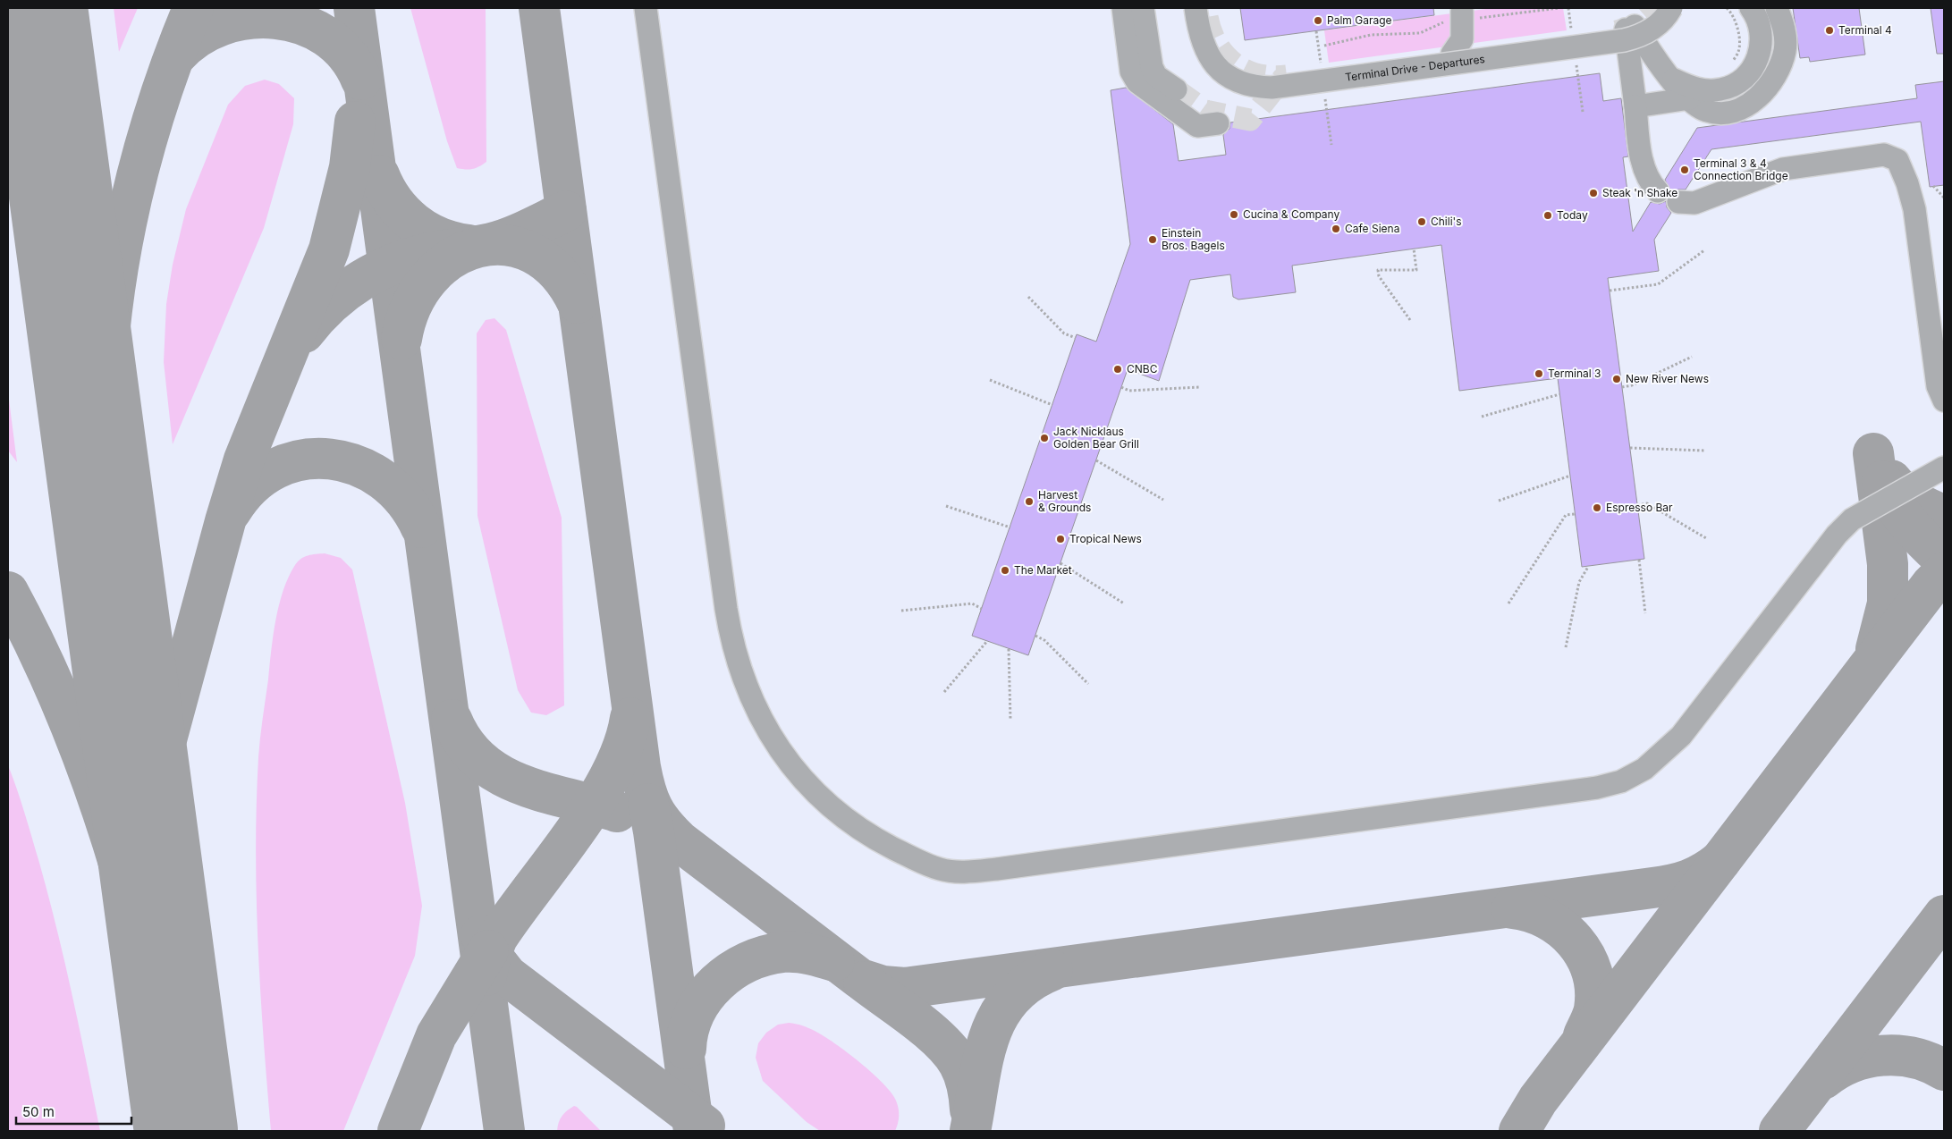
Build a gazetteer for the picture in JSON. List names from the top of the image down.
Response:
{
  "streets": {
    "street": ["Terminal Drive - Departures"]
  },
  "places": [
    "Palm Garage",
    "Terminal 4",
    "Terminal 3 & 4 Connection Bridge",
    "Steak 'n Shake",
    "Cucina & Company",
    "Today",
    "Chili's",
    "Cafe Siena",
    "Einstein Bros. Bagels",
    "CNBC",
    "Terminal 3",
    "New River News",
    "Jack Nicklaus Golden Bear Grill",
    "Harvest & Grounds",
    "Espresso Bar",
    "Tropical News",
    "The Market"
  ],
  "scale_bar": "50 m"
}
